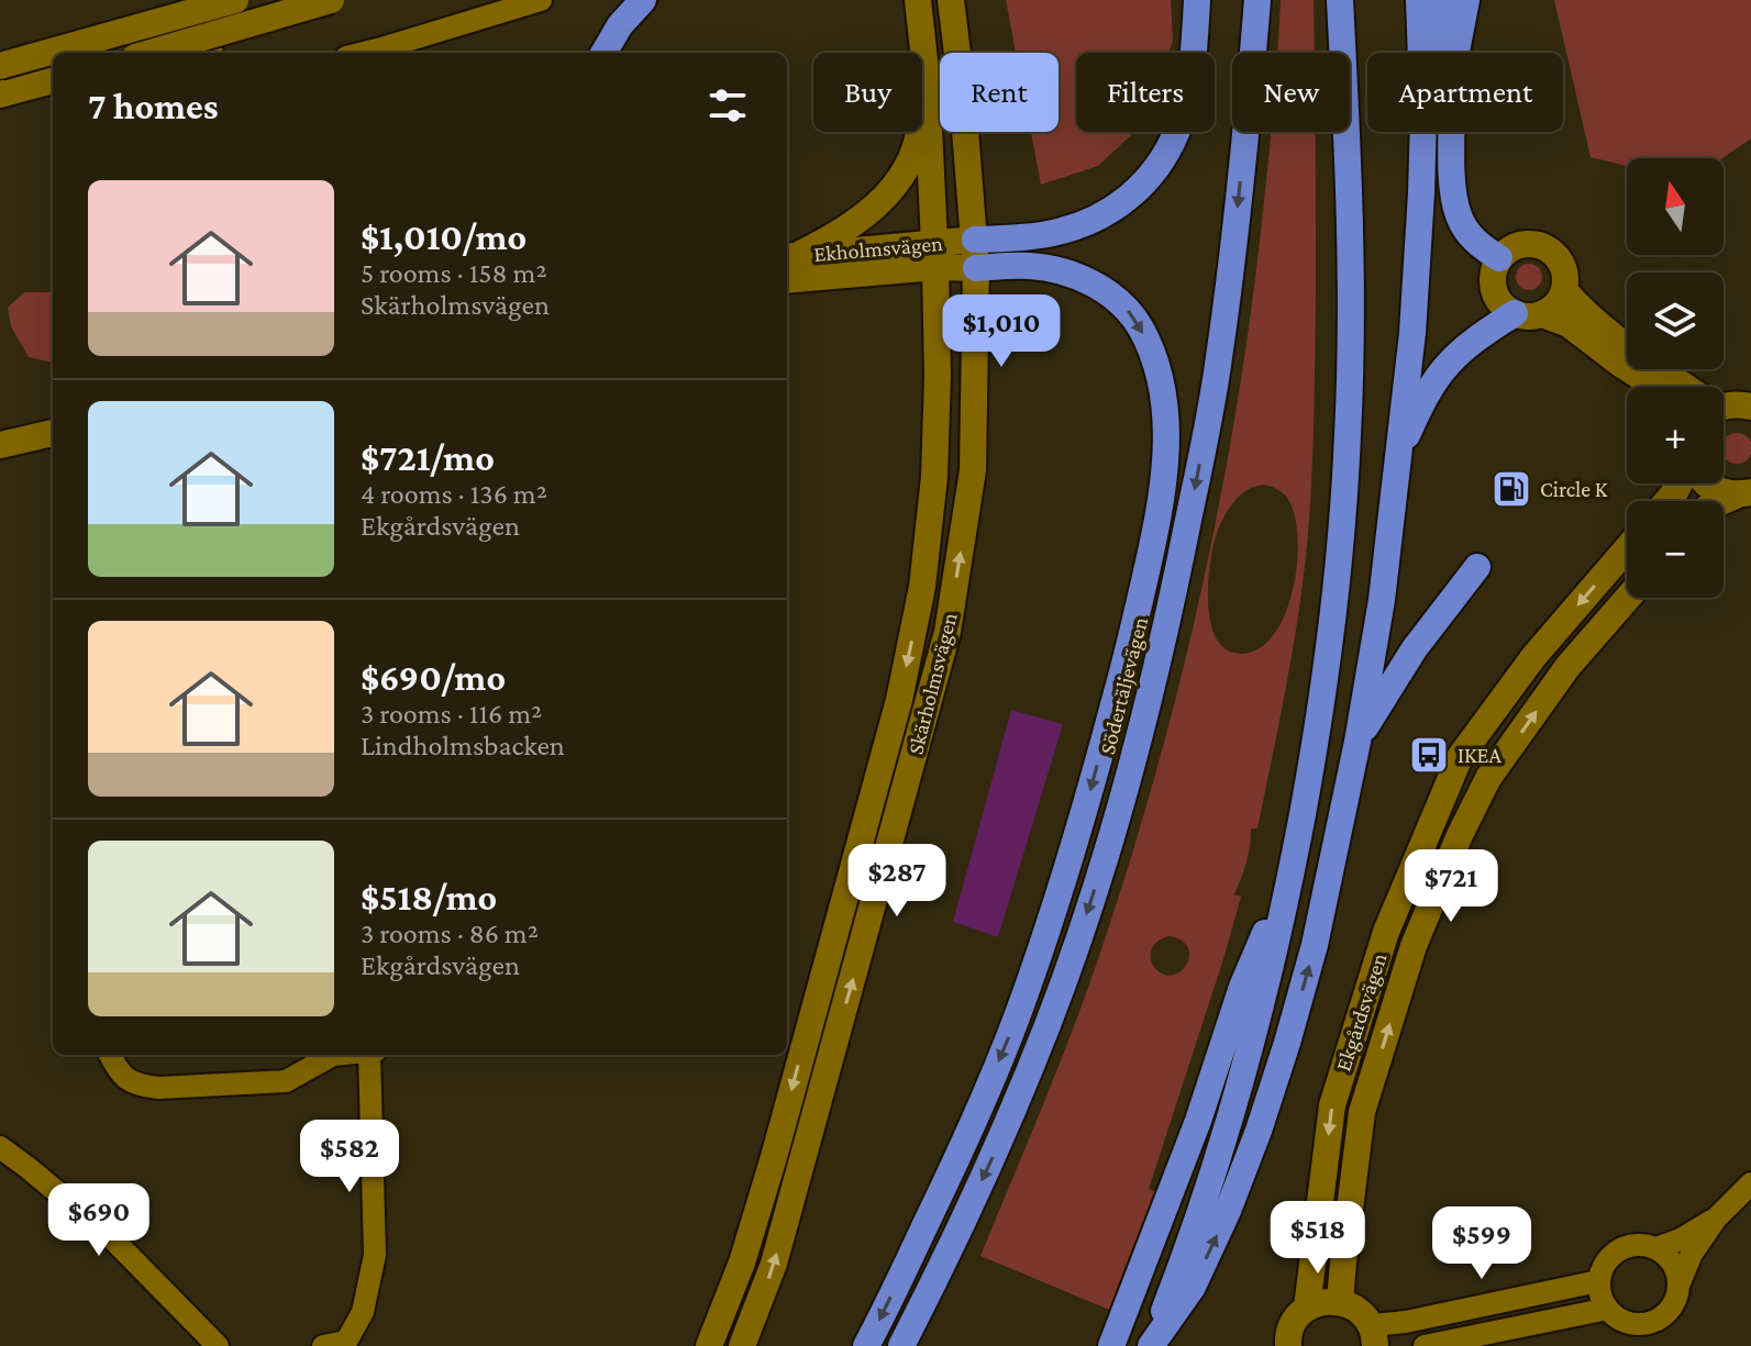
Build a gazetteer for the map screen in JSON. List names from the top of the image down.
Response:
{
  "streets": {
    "highway": ["Södertäljevägen"],
    "main road": ["Ekholmsvägen", "Skärholmsvägen", "Ekgårdsvägen"]
  },
  "crossings": [
    ["Ekholmsvägen", "Skärholmsvägen"]
  ],
  "places": {
    "fuel station": ["Circle K"],
    "bus stop": ["IKEA"]
  },
  "north": "top",
  "page": {
    "chip": [
      "Buy",
      "Rent",
      "Filters",
      "New",
      "Apartment"
    ],
    "heading": "7 homes",
    "map_buttons": ["+", "−"],
    "list": [
      {
        "name": "$1,010/mo",
        "note": "5 rooms · 158 m² · Skärholmsvägen"
      },
      {
        "name": "$721/mo",
        "note": "4 rooms · 136 m² · Ekgårdsvägen"
      },
      {
        "name": "$690/mo",
        "note": "3 rooms · 116 m² · Lindholmsbacken"
      },
      {
        "name": "$518/mo",
        "note": "3 rooms · 86 m² · Ekgårdsvägen"
      }
    ],
    "price": [
      "$1,010",
      "$287",
      "$721",
      "$582",
      "$690",
      "$518",
      "$599"
    ]
  }
}
